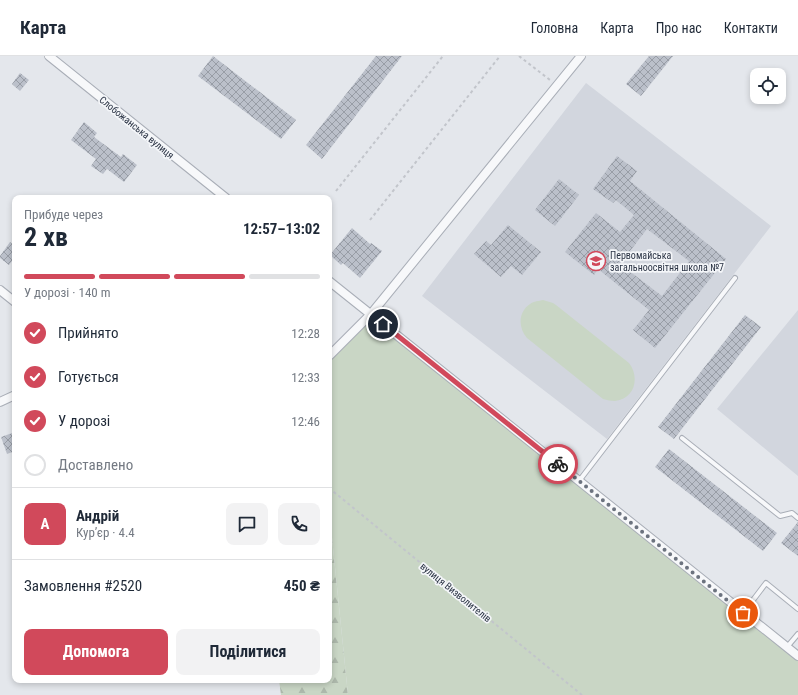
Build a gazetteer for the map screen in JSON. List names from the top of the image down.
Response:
{
  "streets": {
    "street": ["Слобожанська вулиця"],
    "path": ["вулиця Визволителів"]
  },
  "places": {
    "school or university": ["Первомайська загальноосвітня школа №7"]
  },
  "page": {
    "header": "Карта",
    "nav": [
      "Головна",
      "Карта",
      "Про нас",
      "Контакти"
    ],
    "heading": ["2 хв", "Прибуде через", "12:57–13:02"],
    "panel": [
      "Андрій",
      "Кур’єр · 4.4",
      "Замовлення #2520",
      "450 ₴"
    ],
    "bar": "У дорозі · 140 m",
    "list": [
      ["Прийнято", "12:28"],
      ["Готується", "12:33"],
      ["У дорозі", "12:46"],
      "Доставлено"
    ],
    "round": "А",
    "buttons": ["Допомога", "Поділитися"]
  }
}
